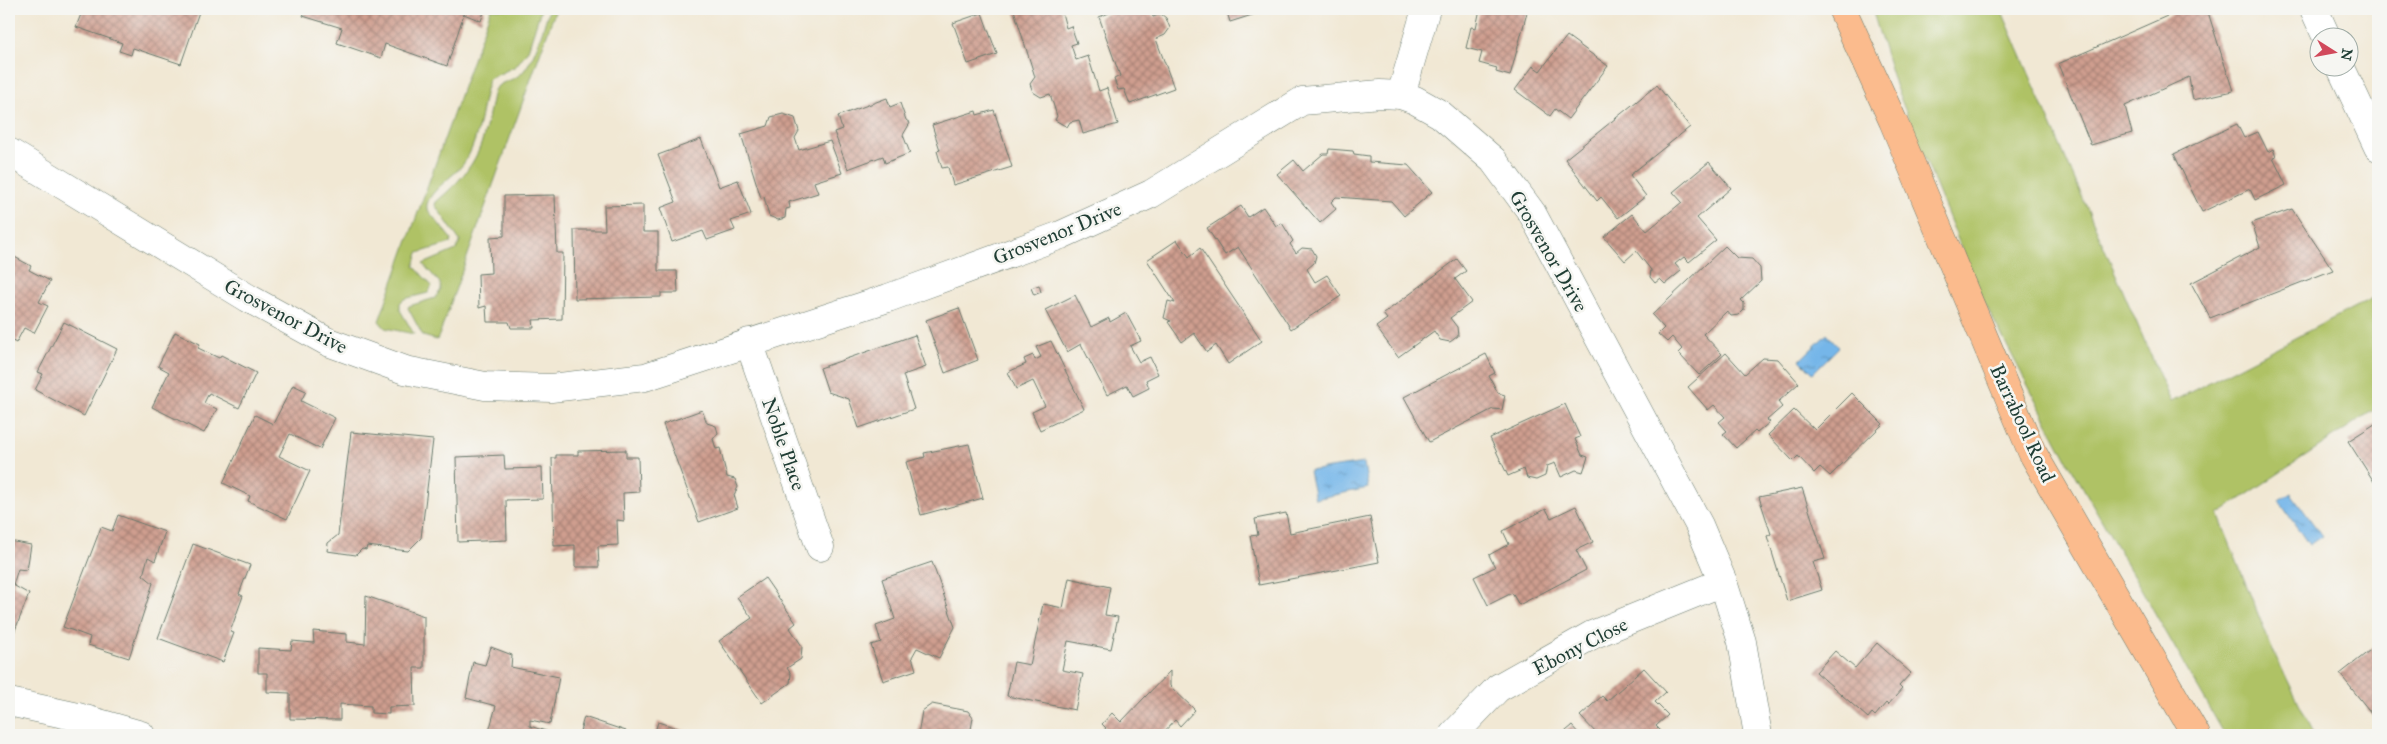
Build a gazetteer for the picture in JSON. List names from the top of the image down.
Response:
{
  "streets": {
    "main road": ["Barrabool Road"],
    "street": ["Grosvenor Drive", "Noble Place", "Ebony Close"]
  },
  "crossings": [
    ["Grosvenor Drive", "Noble Place"],
    ["Grosvenor Drive", "Ebony Close"]
  ],
  "north": "right"
}
